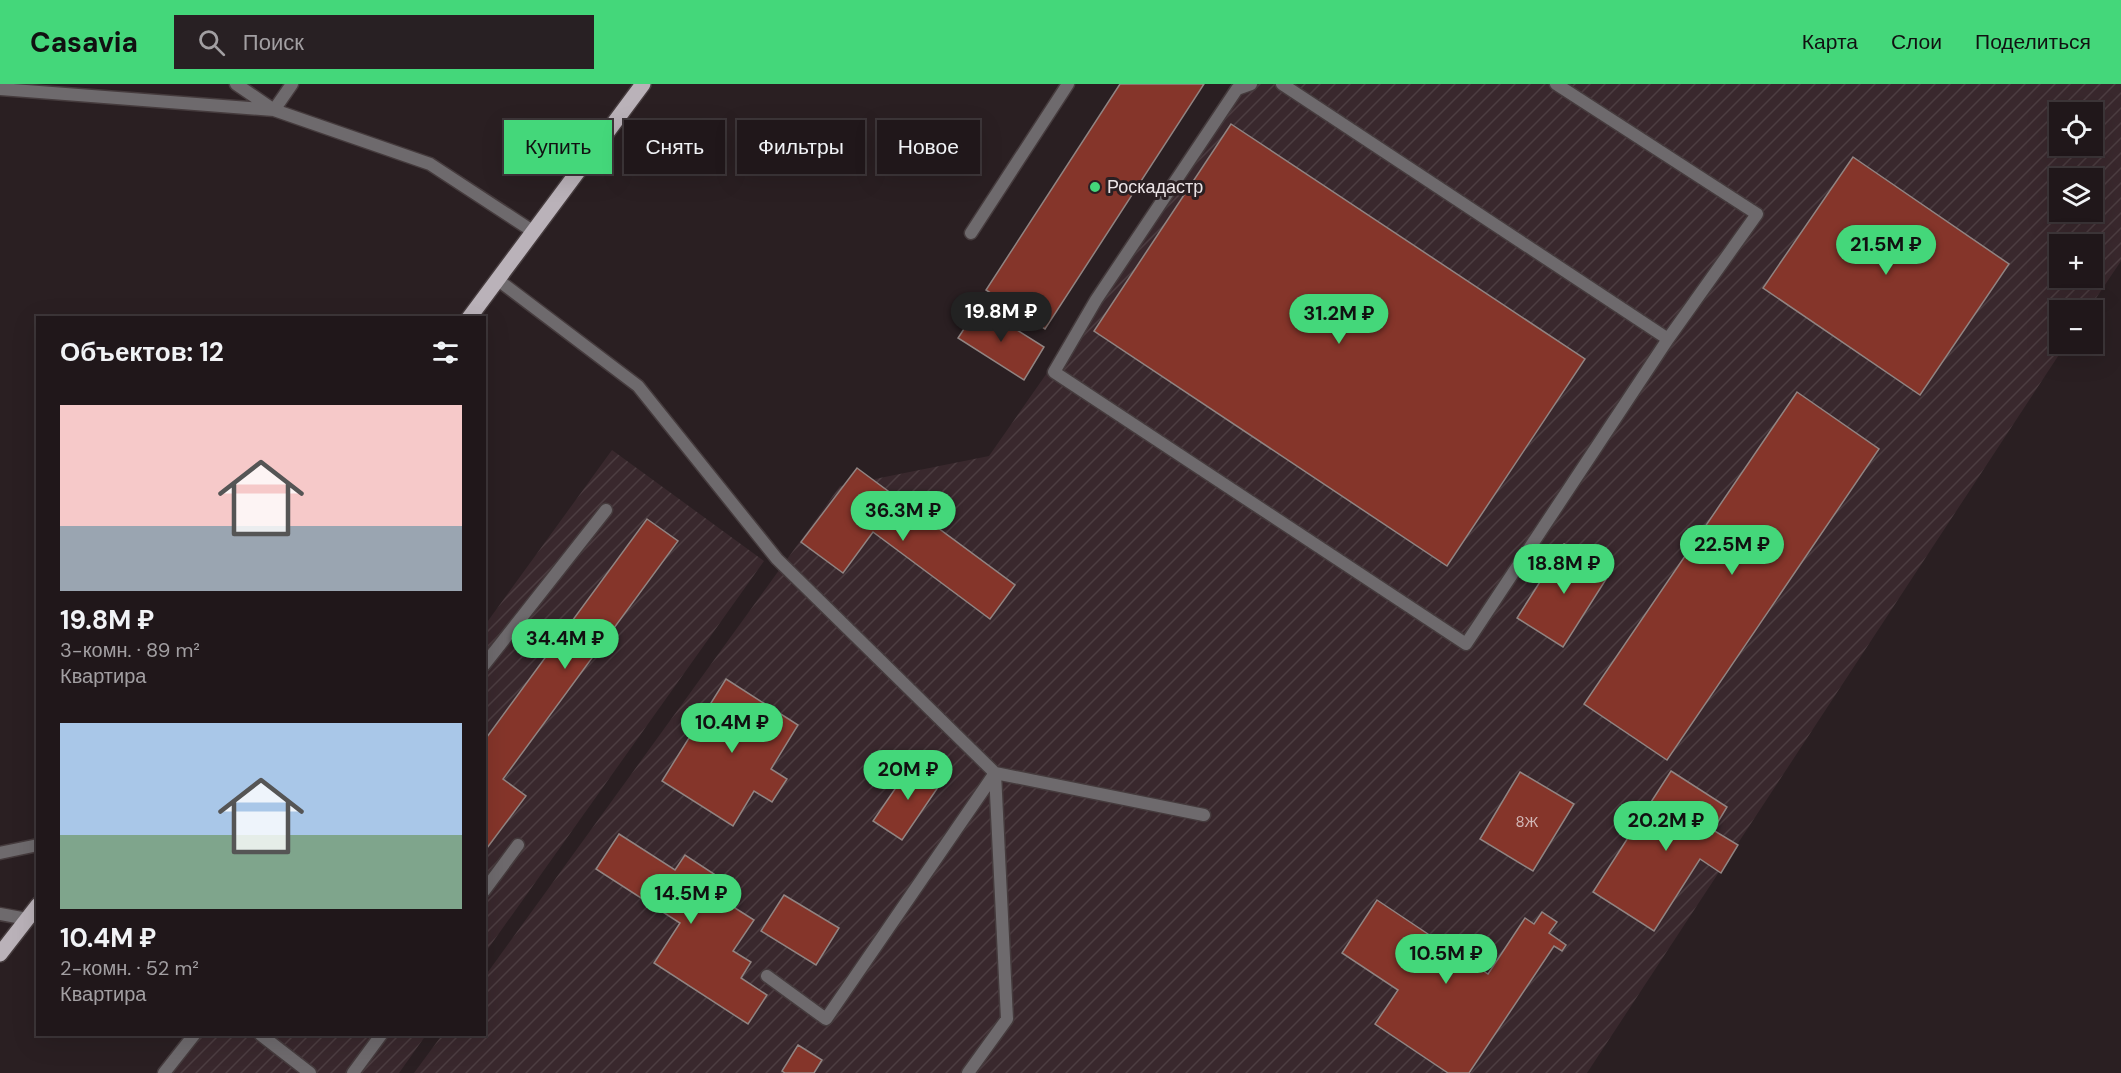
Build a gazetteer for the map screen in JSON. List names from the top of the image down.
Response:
{
  "places": ["Роскадастр"],
  "house_numbers": ["8Ж"],
  "page": {
    "header": "Casavia",
    "search": "Поиск",
    "nav": ["Карта", "Слои", "Поделиться"],
    "map_buttons": ["+", "−"],
    "chip": [
      "Купить",
      "Снять",
      "Фильтры",
      "Новое"
    ],
    "price": [
      "21.5M ₽",
      "19.8M ₽",
      "31.2M ₽",
      "36.3M ₽",
      "22.5M ₽",
      "18.8M ₽",
      "34.4M ₽",
      "10.4M ₽",
      "20M ₽",
      "20.2M ₽",
      "14.5M ₽",
      "10.5M ₽"
    ],
    "heading": "Объектов: 12",
    "list": [
      {
        "name": "19.8M ₽",
        "note": "3-комн. · 89 m² · Квартира"
      },
      {
        "name": "10.4M ₽",
        "note": "2-комн. · 52 m² · Квартира"
      }
    ]
  }
}
